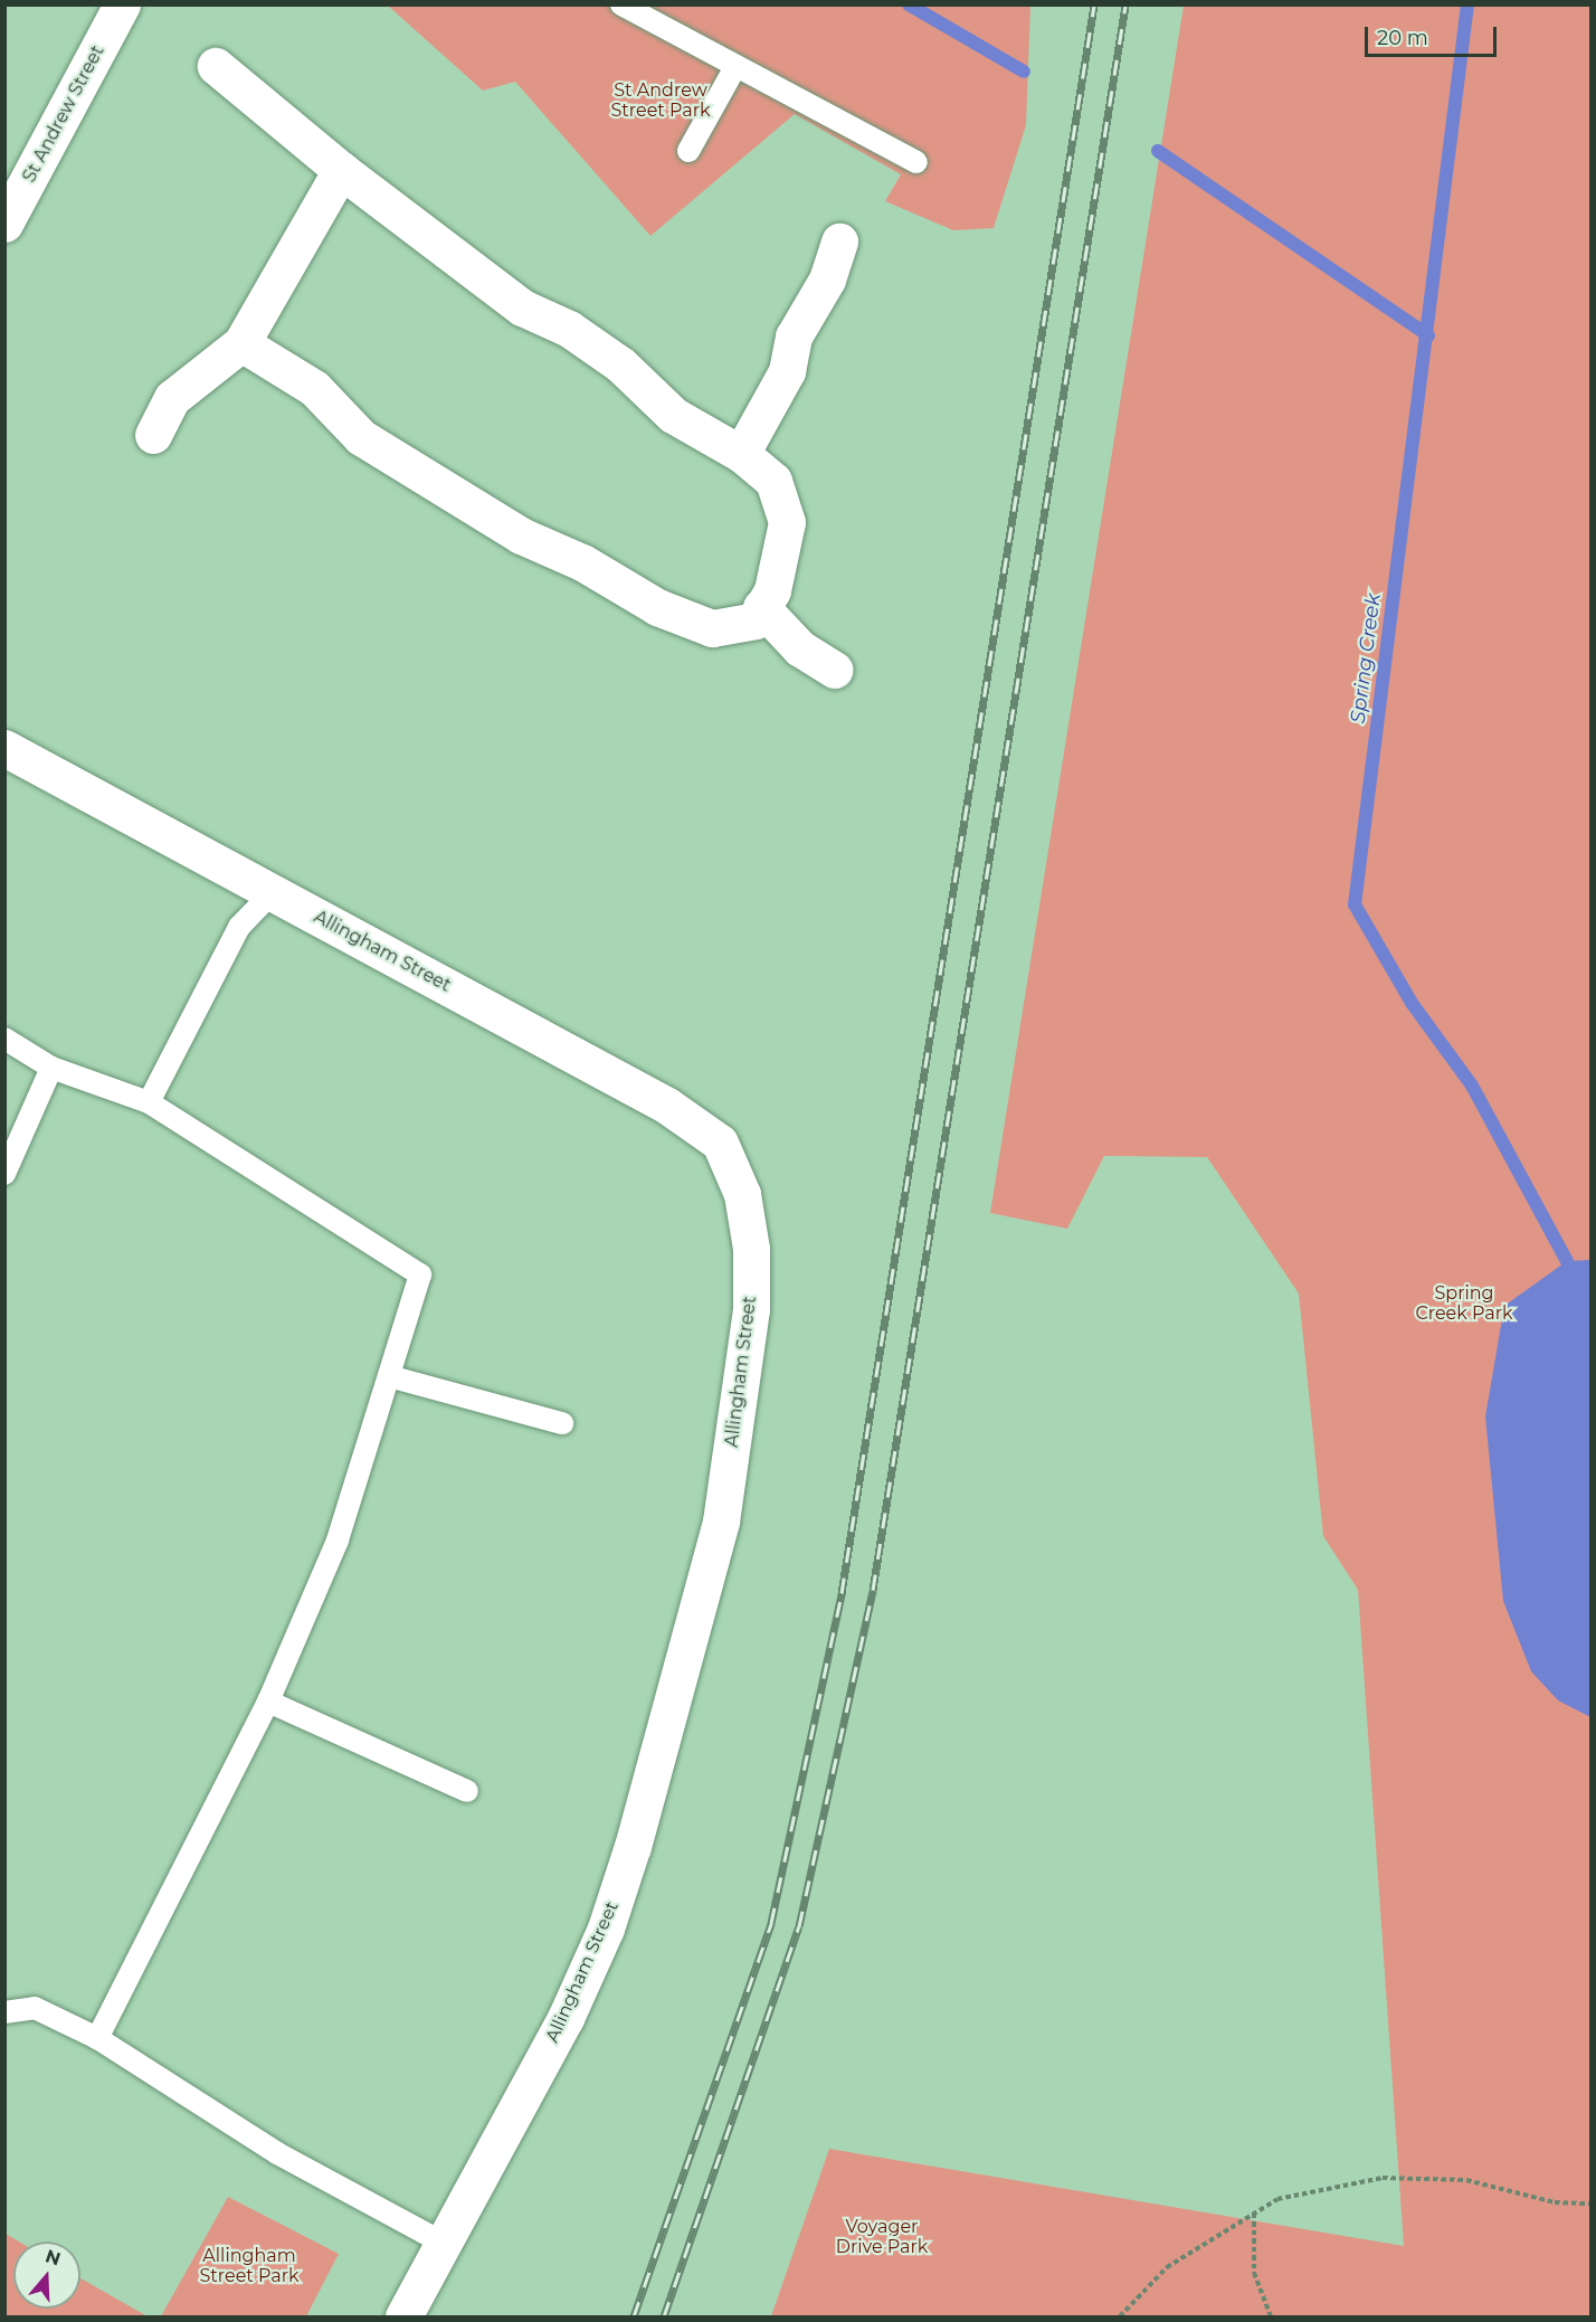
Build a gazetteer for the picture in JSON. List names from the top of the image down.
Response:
{
  "streets": {
    "street": ["St Andrew Street", "Allingham Street"]
  },
  "water": ["Spring Creek"],
  "parks": [
    "St Andrew Street Park",
    "Spring Creek Park",
    "Voyager Drive Park",
    "Allingham Street Park"
  ],
  "scale_bar": "20 m",
  "north": "top"
}
